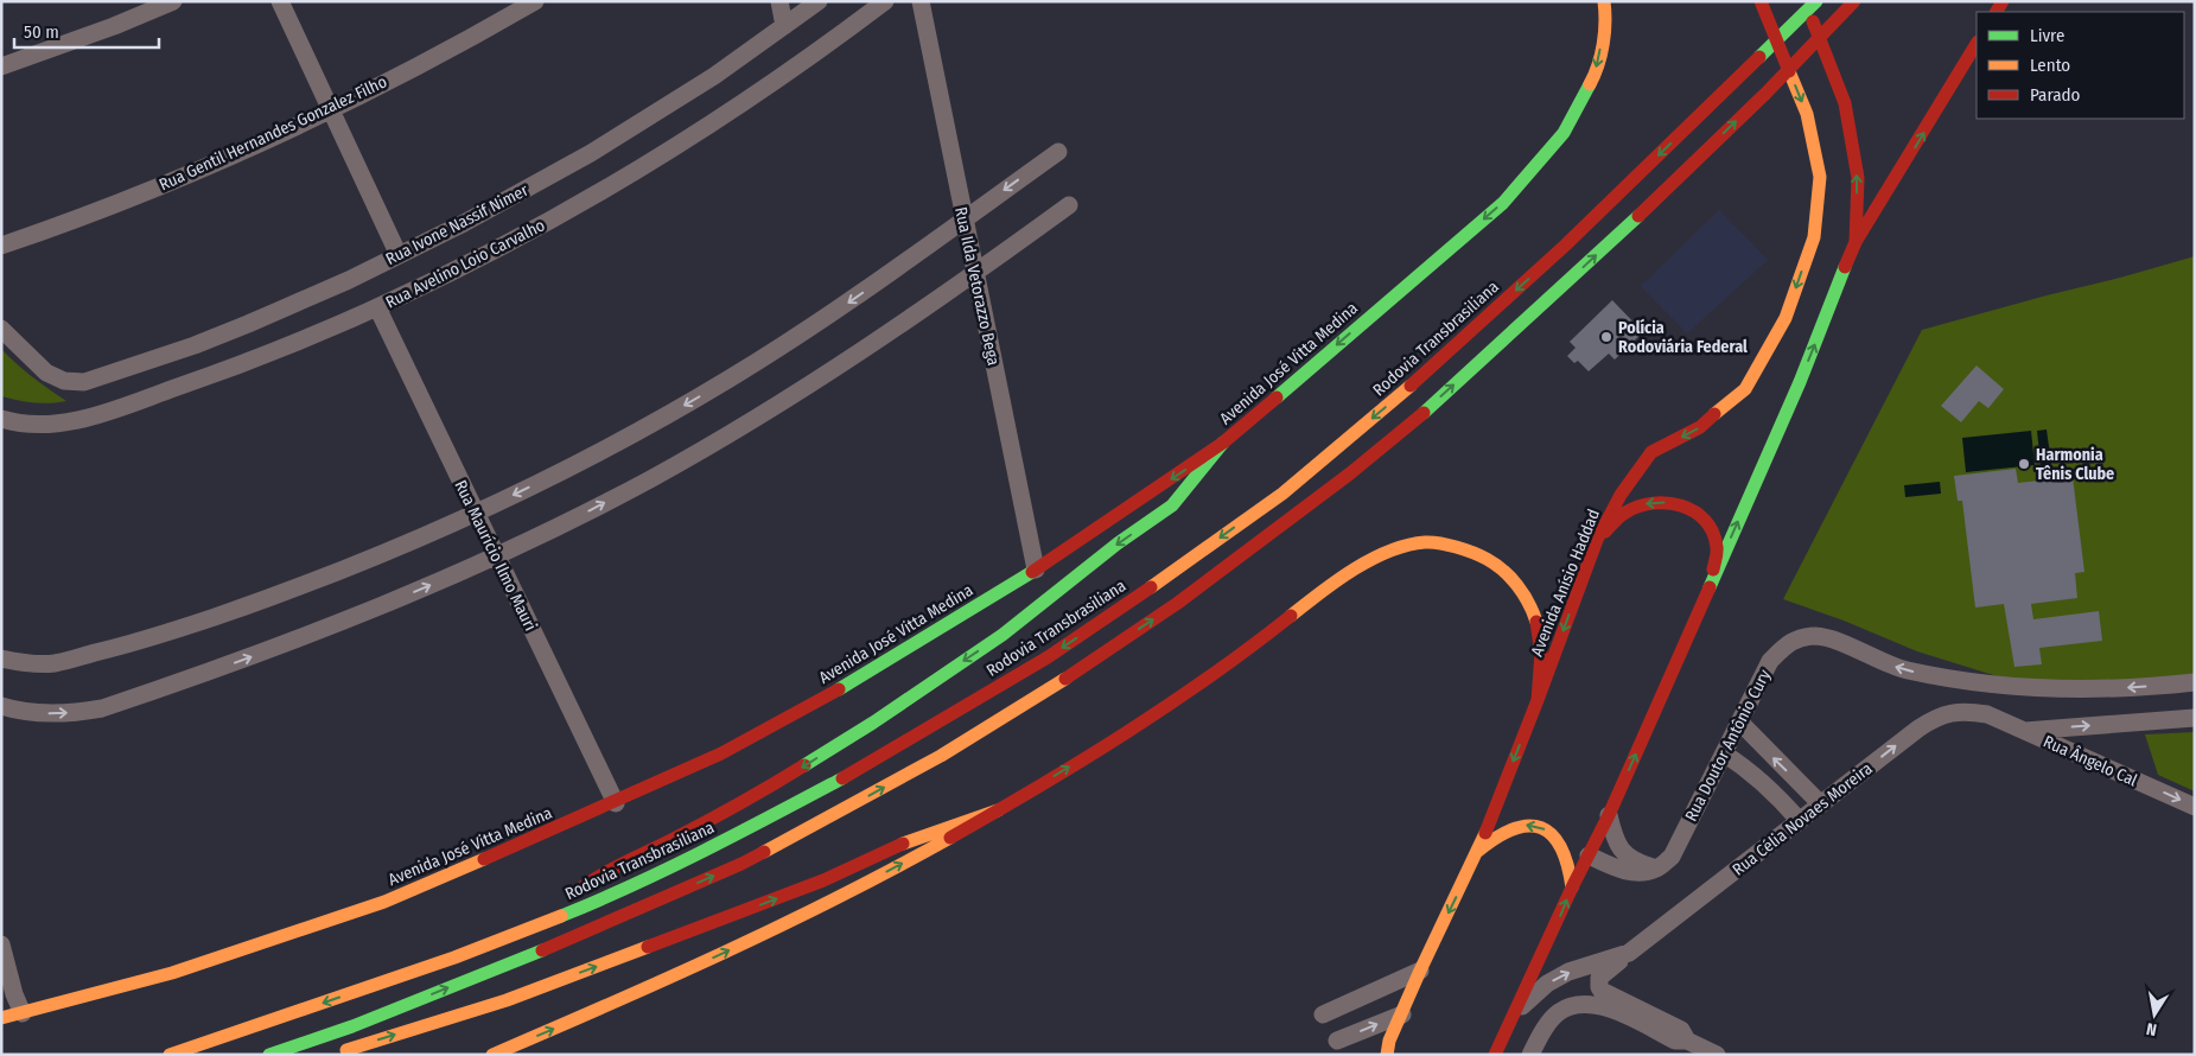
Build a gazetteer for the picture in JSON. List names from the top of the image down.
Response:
{
  "streets": {
    "main road": ["Rodovia Transbrasiliana", "Avenida José Vitta Medina", "Avenida Anísio Haddad"],
    "street": [
      "Rua Gentil Hernandes Gonzalez Filho",
      "Rua Ivone Nassif Nimer",
      "Rua Avelino Loio Carvalho",
      "Rua Ilda Vetorazzo Bega",
      "Rua Maurício Ilmo Mauri",
      "Rua Doutor Antônio Cury",
      "Rua Ângelo Cal",
      "Rua Célia Novaes Moreira"
    ]
  },
  "crossings": [
    ["Rua Avelino Loio Carvalho", "Rua Maurício Ilmo Mauri"],
    ["Rua Ilda Vetorazzo Bega", "Avenida José Vitta Medina"],
    ["Avenida José Vitta Medina", "Rua Maurício Ilmo Mauri"],
    ["Rua Ângelo Cal", "Rua Célia Novaes Moreira"]
  ],
  "one_way": ["Rua Ângelo Cal", "Rua Célia Novaes Moreira"],
  "places": ["Polícia Rodoviária Federal", "Harmonia Tênis Clube"],
  "legend": ["Livre", "Lento", "Parado"],
  "scale_bar": "50 m",
  "north": "bottom"
}
